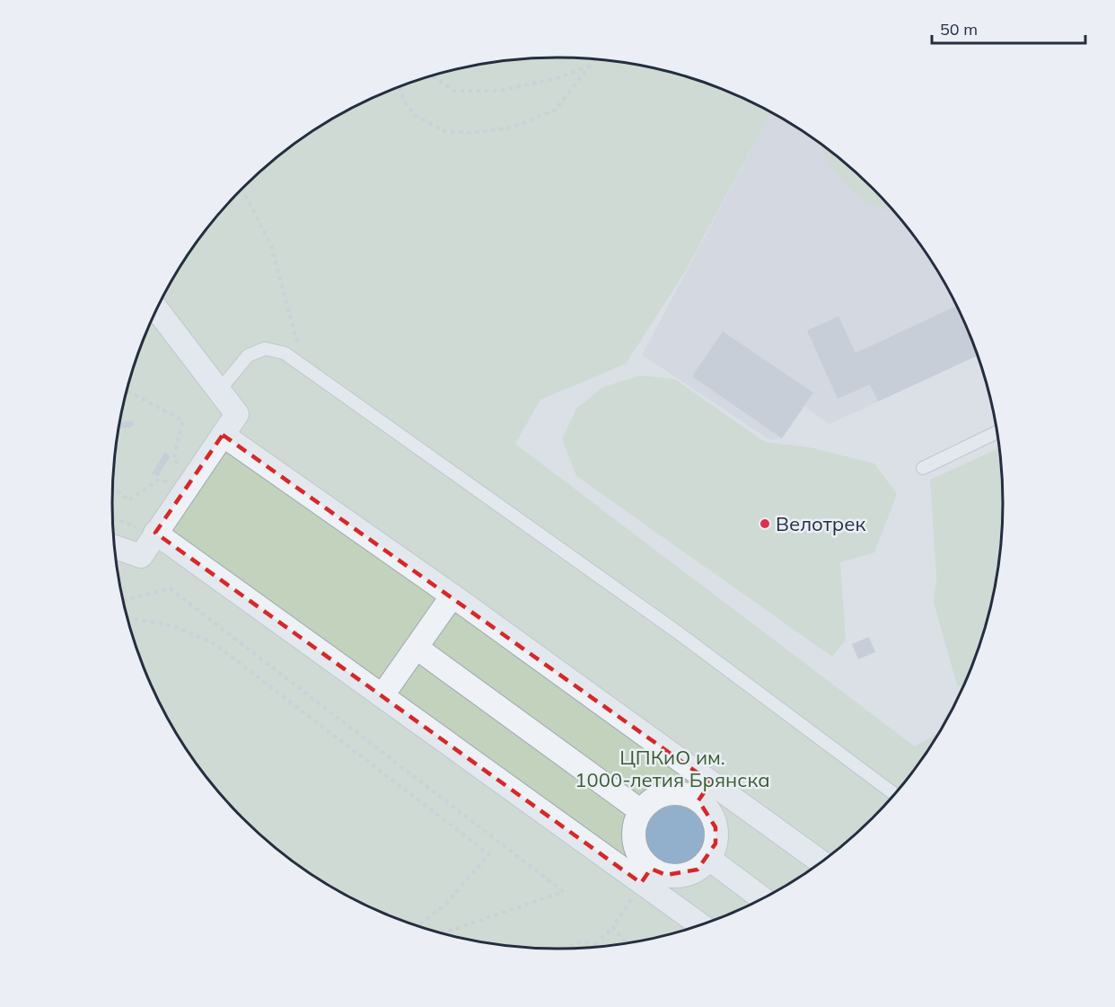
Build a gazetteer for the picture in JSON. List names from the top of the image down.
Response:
{
  "parks": ["ЦПКиО им. 1000-летия Брянска"],
  "places": ["Велотрек"],
  "scale_bar": "50 m"
}
